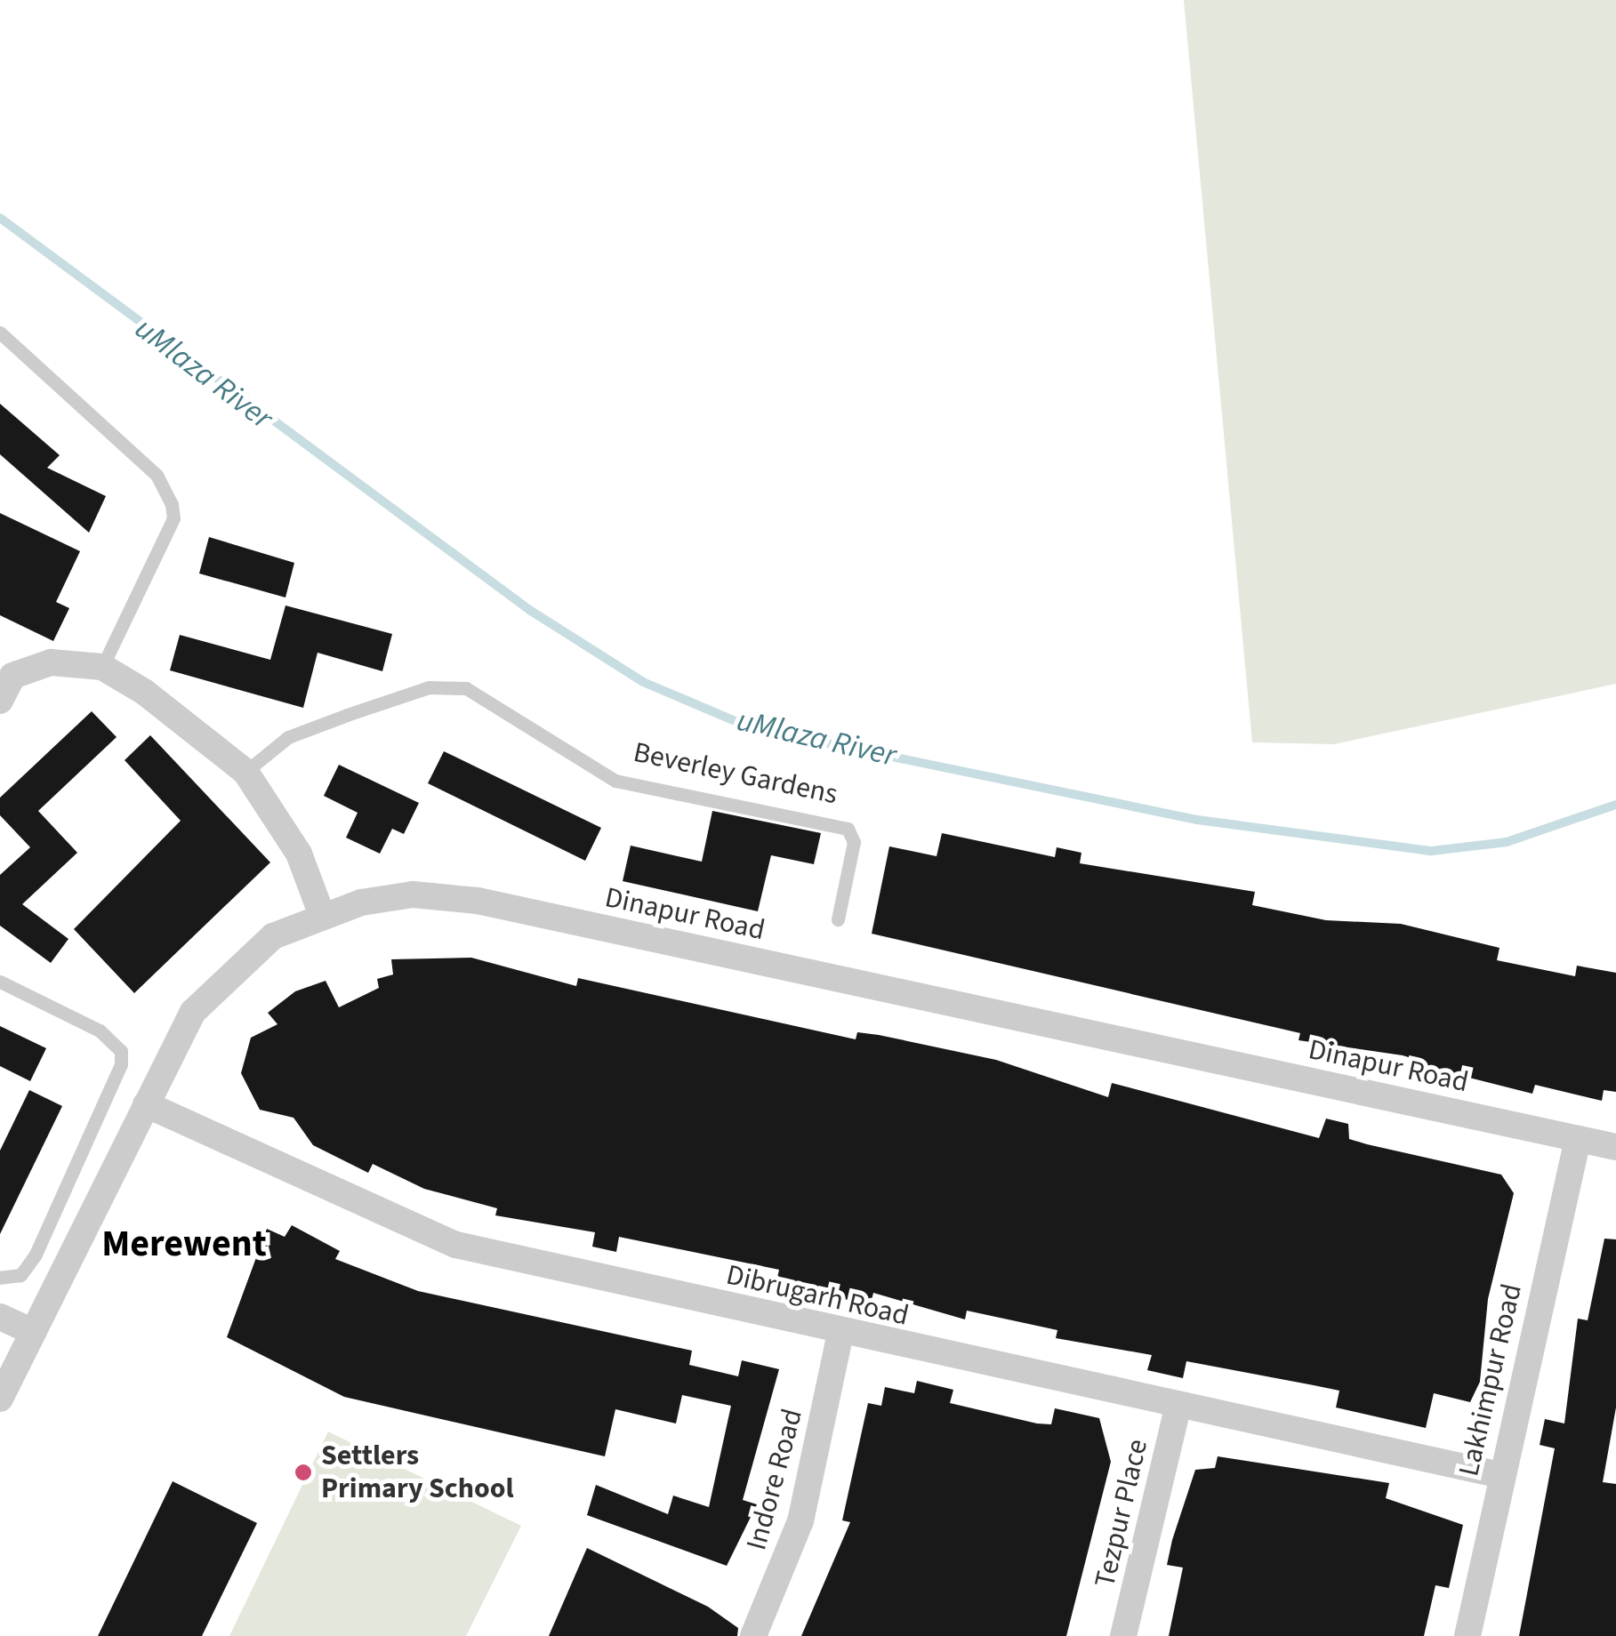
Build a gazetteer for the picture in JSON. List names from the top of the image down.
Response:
{
  "streets": {
    "street": [
      "Dinapur Road",
      "Dibrugarh Road",
      "Lakhimpur Road",
      "Indore Road",
      "Tezpur Place"
    ],
    "lane": ["Beverley Gardens"]
  },
  "crossings": [
    ["Dinapur Road", "Dibrugarh Road"],
    ["Dinapur Road", "Lakhimpur Road"],
    ["Dibrugarh Road", "Lakhimpur Road"],
    ["Dibrugarh Road", "Indore Road"],
    ["Dibrugarh Road", "Tezpur Place"]
  ],
  "districts": ["Merewent"],
  "water": ["uMlaza River"],
  "places": ["Settlers Primary School"]
}
